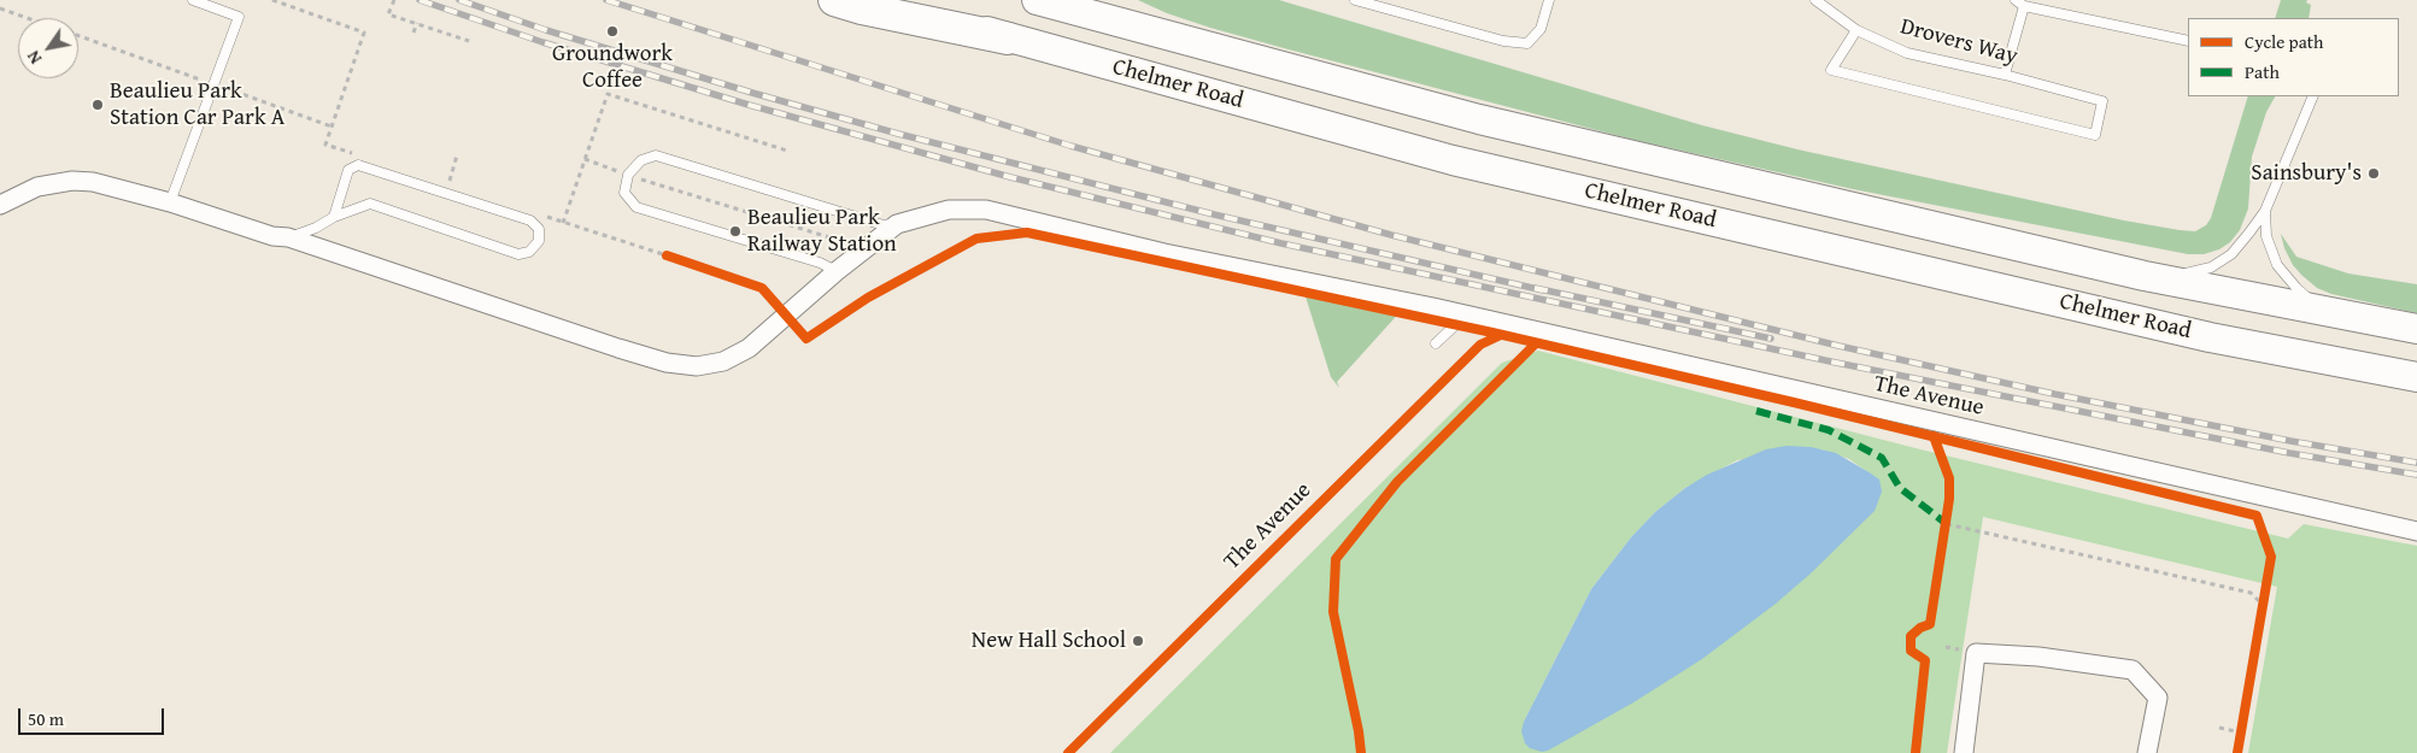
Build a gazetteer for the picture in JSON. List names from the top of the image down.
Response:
{
  "streets": {
    "main road": ["Chelmer Road"],
    "street": ["The Avenue"],
    "lane": ["Drovers Way"]
  },
  "places": [
    "Groundwork Coffee",
    "Beaulieu Park Station Car Park A",
    "Sainsbury's",
    "Beaulieu Park Railway Station",
    "New Hall School"
  ],
  "legend": ["Cycle path", "Path"],
  "scale_bar": "50 m",
  "north": "bottom left"
}
